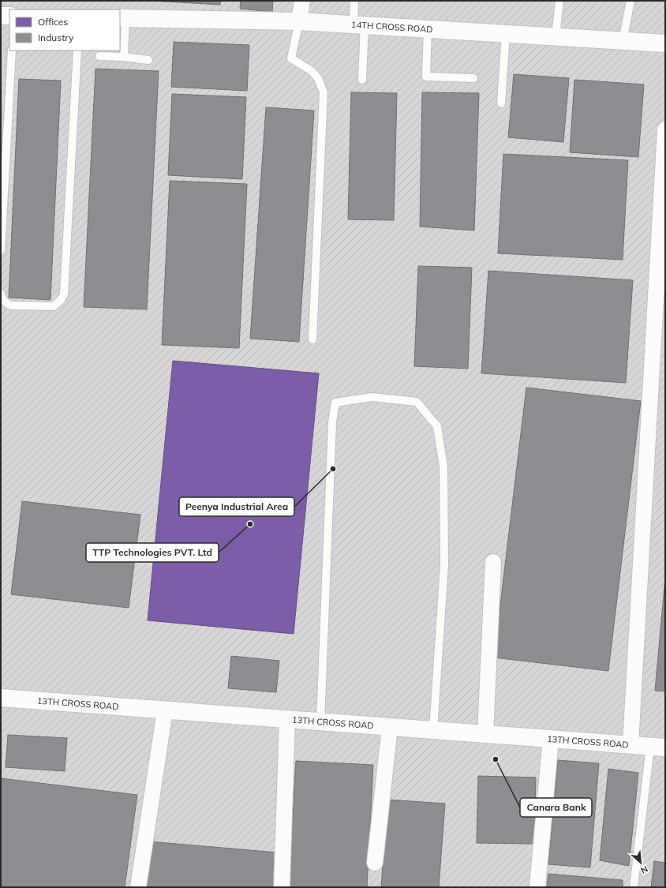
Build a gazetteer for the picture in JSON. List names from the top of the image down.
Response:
{
  "streets": {
    "street": ["14TH CROSS ROAD", "13TH CROSS ROAD"]
  },
  "places": ["Peenya Industrial Area", "TTP Technologies PVT. Ltd", "Canara Bank"],
  "legend": ["Offices", "Industry"],
  "north": "bottom right"
}
